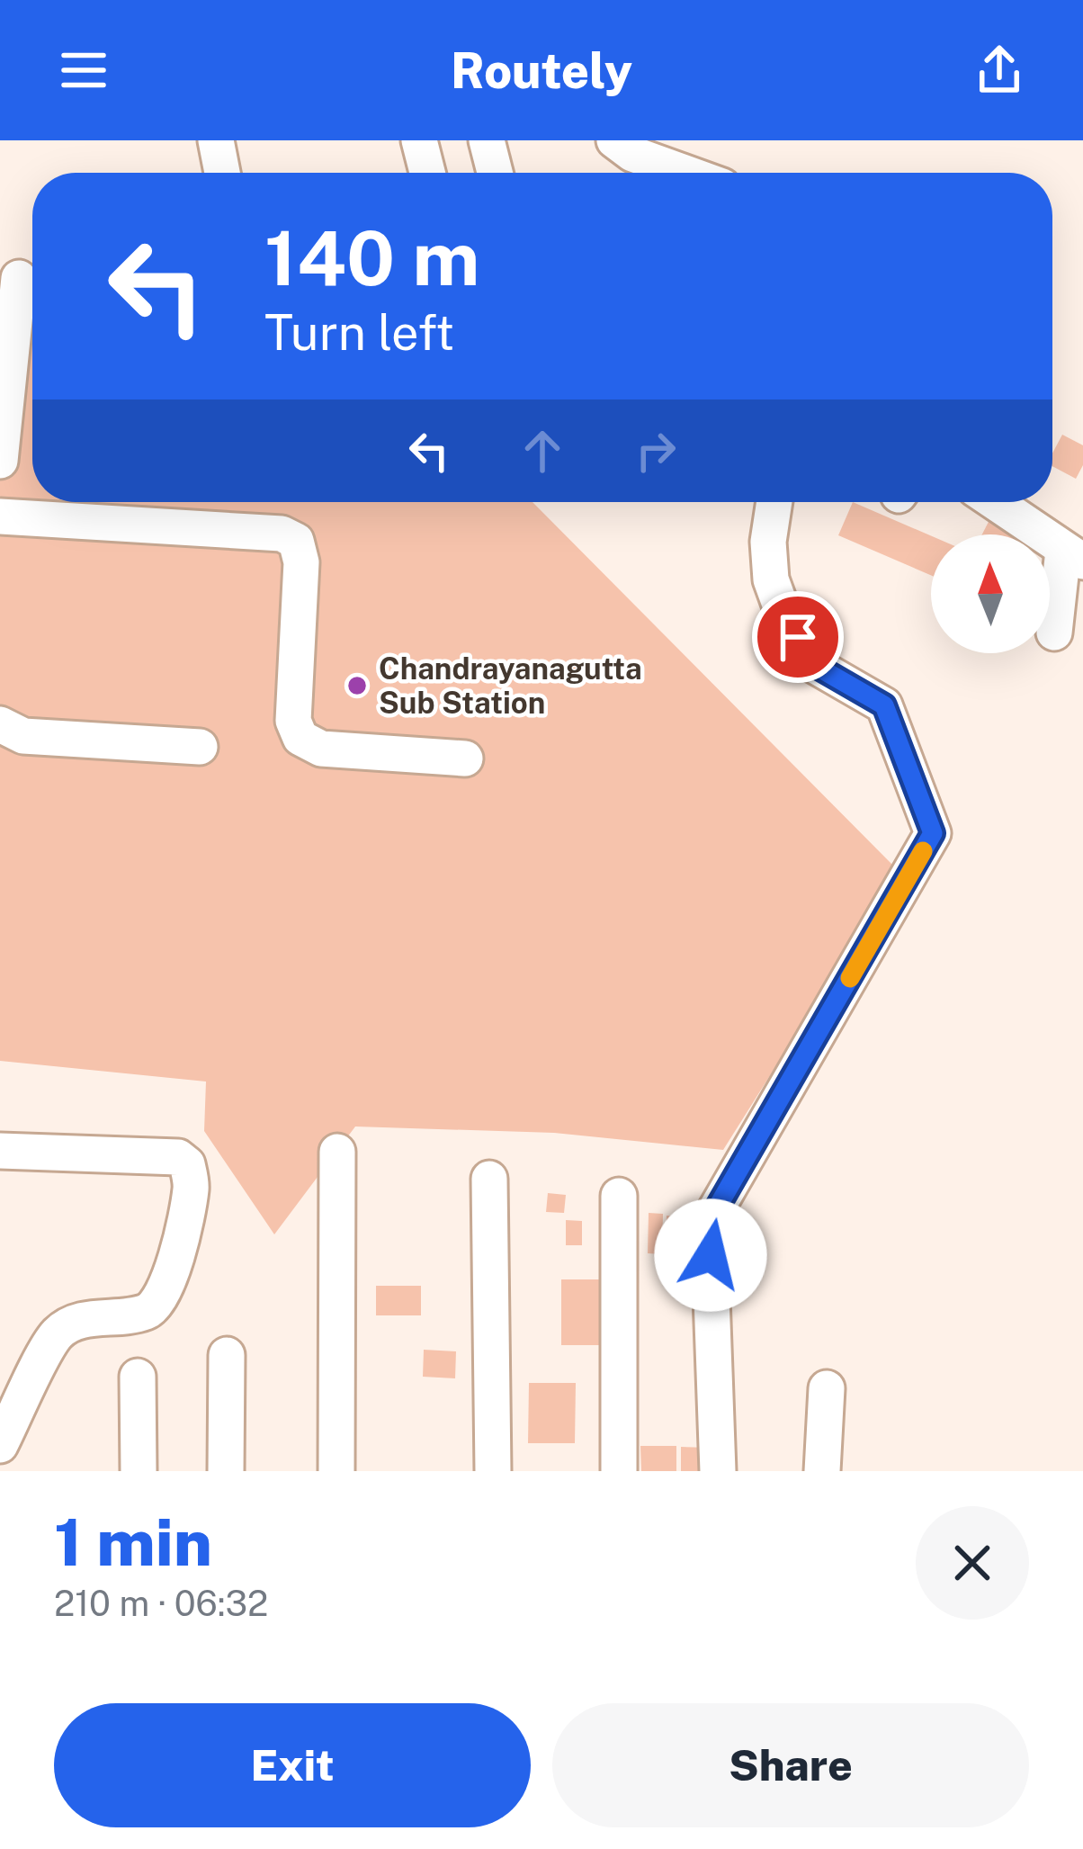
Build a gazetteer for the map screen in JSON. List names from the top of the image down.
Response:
{
  "places": ["Chandrayanagutta Sub Station"],
  "north": "top",
  "page": {
    "header": "Routely",
    "turn": ["140 m", "Turn left"],
    "heading": ["1 min", "210 m · 06:32"],
    "buttons": ["Exit", "Share"]
  }
}
